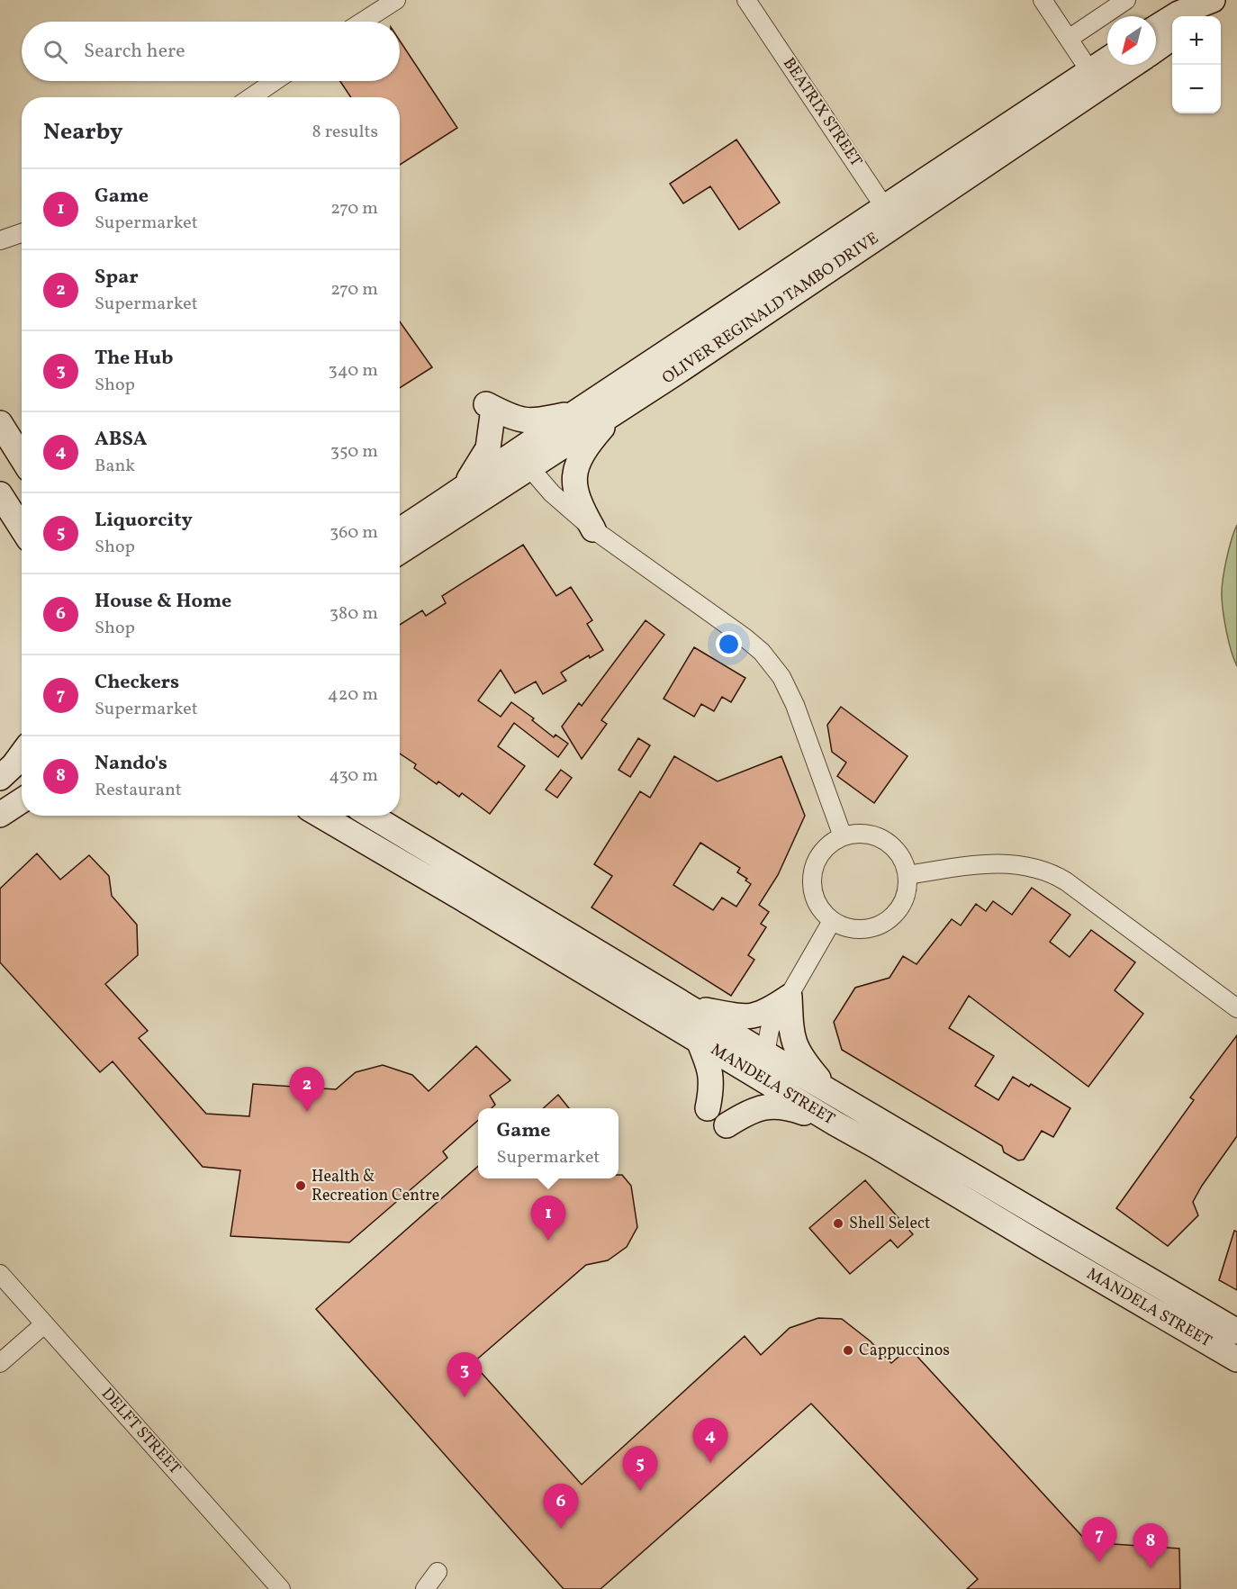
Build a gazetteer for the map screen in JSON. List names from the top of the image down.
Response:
{
  "streets": {
    "main road": ["OLIVER REGINALD TAMBO DRIVE", "MANDELA STREET"],
    "street": ["BEATRIX STREET", "DELFT STREET"]
  },
  "crossings": [
    ["BEATRIX STREET", "OLIVER REGINALD TAMBO DRIVE"]
  ],
  "places": ["Health & Recreation Centre", "Shell Select", "Cappuccinos"],
  "north": "bottom left",
  "page": {
    "map_buttons": ["+", "−"],
    "search": "Search here",
    "heading": ["Nearby", "8 results"],
    "list": [
      {
        "mark": "1",
        "name": "Game",
        "note": "Supermarket",
        "value": "270 m"
      },
      {
        "mark": "2",
        "name": "Spar",
        "note": "Supermarket",
        "value": "270 m"
      },
      {
        "mark": "3",
        "name": "The Hub",
        "note": "Shop",
        "value": "340 m"
      },
      {
        "mark": "4",
        "name": "ABSA",
        "note": "Bank",
        "value": "350 m"
      },
      {
        "mark": "5",
        "name": "Liquorcity",
        "note": "Shop",
        "value": "360 m"
      },
      {
        "mark": "6",
        "name": "House & Home",
        "note": "Shop",
        "value": "380 m"
      },
      {
        "mark": "7",
        "name": "Checkers",
        "note": "Supermarket",
        "value": "420 m"
      },
      {
        "mark": "8",
        "name": "Nando's",
        "note": "Restaurant",
        "value": "430 m"
      }
    ],
    "pins": [
      "2",
      "1",
      "3",
      "4",
      "5",
      "6",
      "7",
      "8"
    ],
    "popup": ["Game", "Supermarket"]
  }
}
